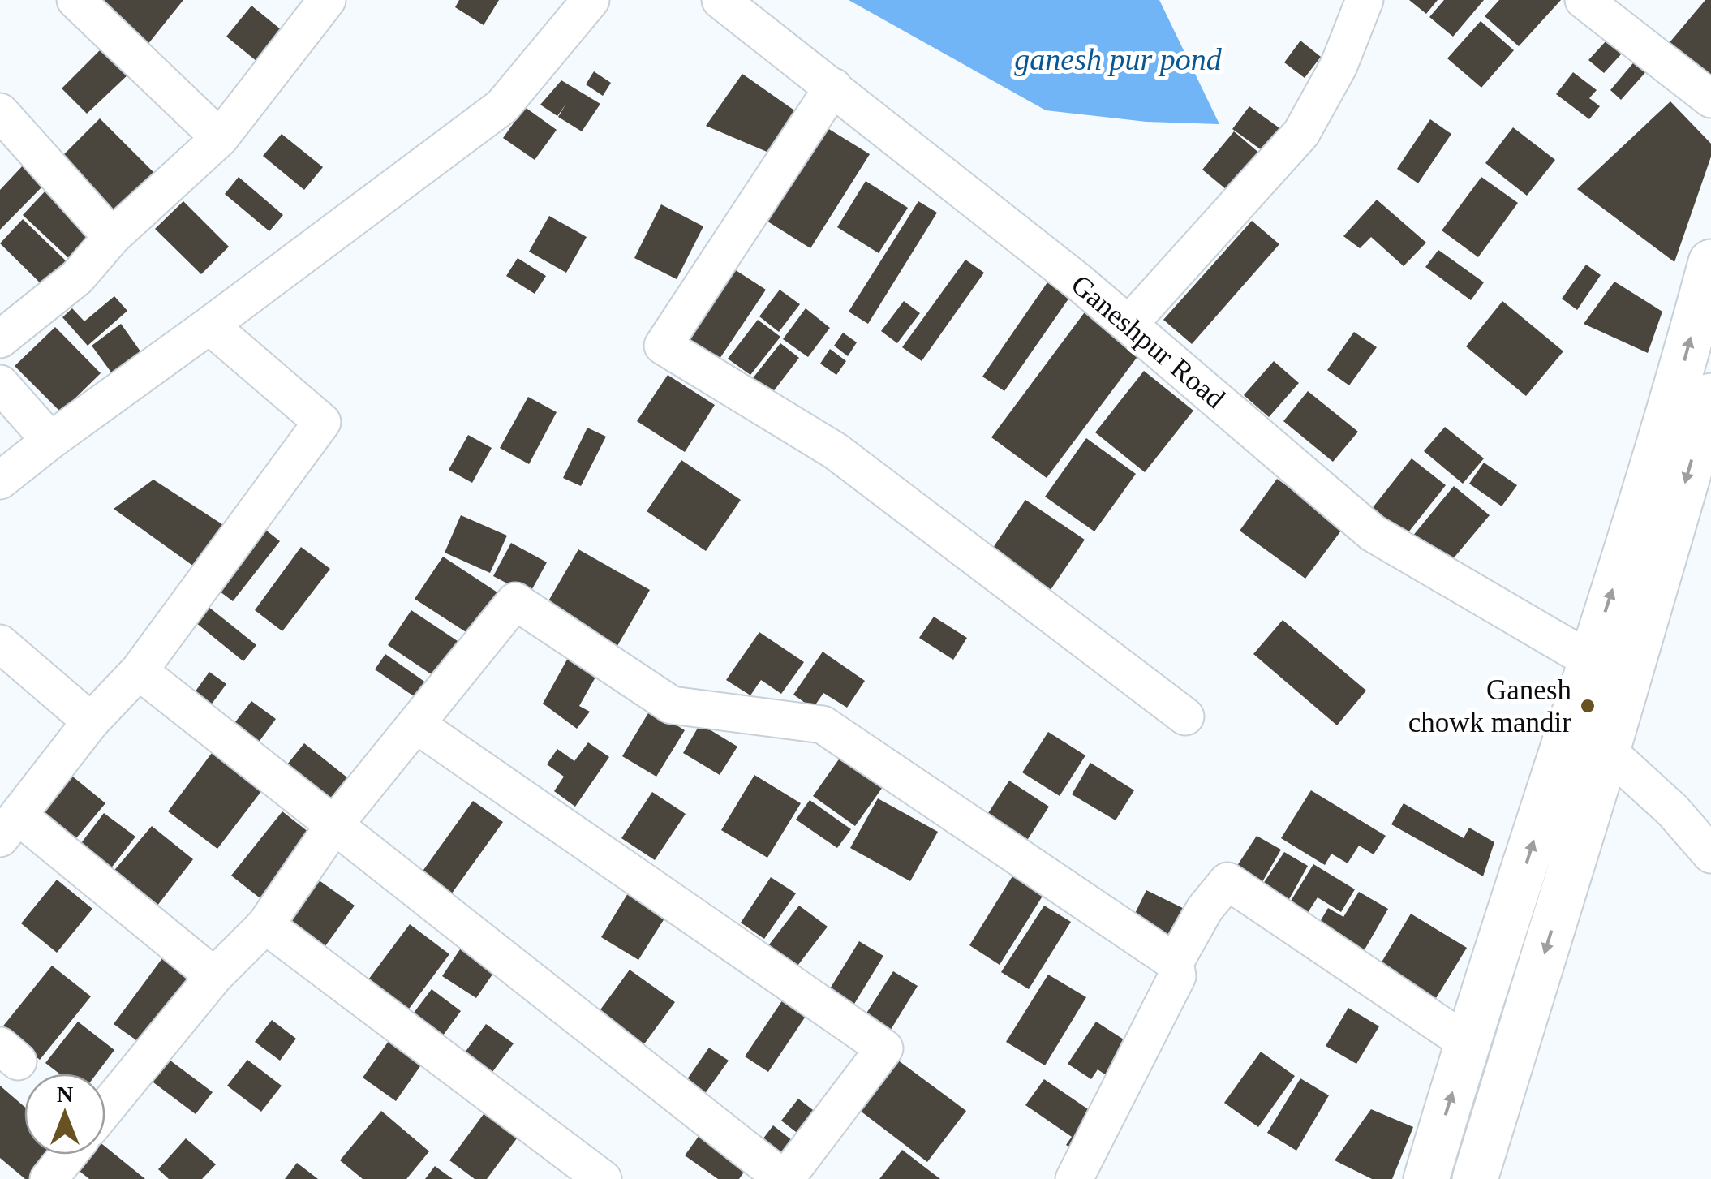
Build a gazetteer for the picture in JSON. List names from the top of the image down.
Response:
{
  "streets": {
    "street": ["Ganeshpur Road"]
  },
  "water": ["ganesh pur pond"],
  "places": ["Ganesh chowk mandir"],
  "north": "top"
}
